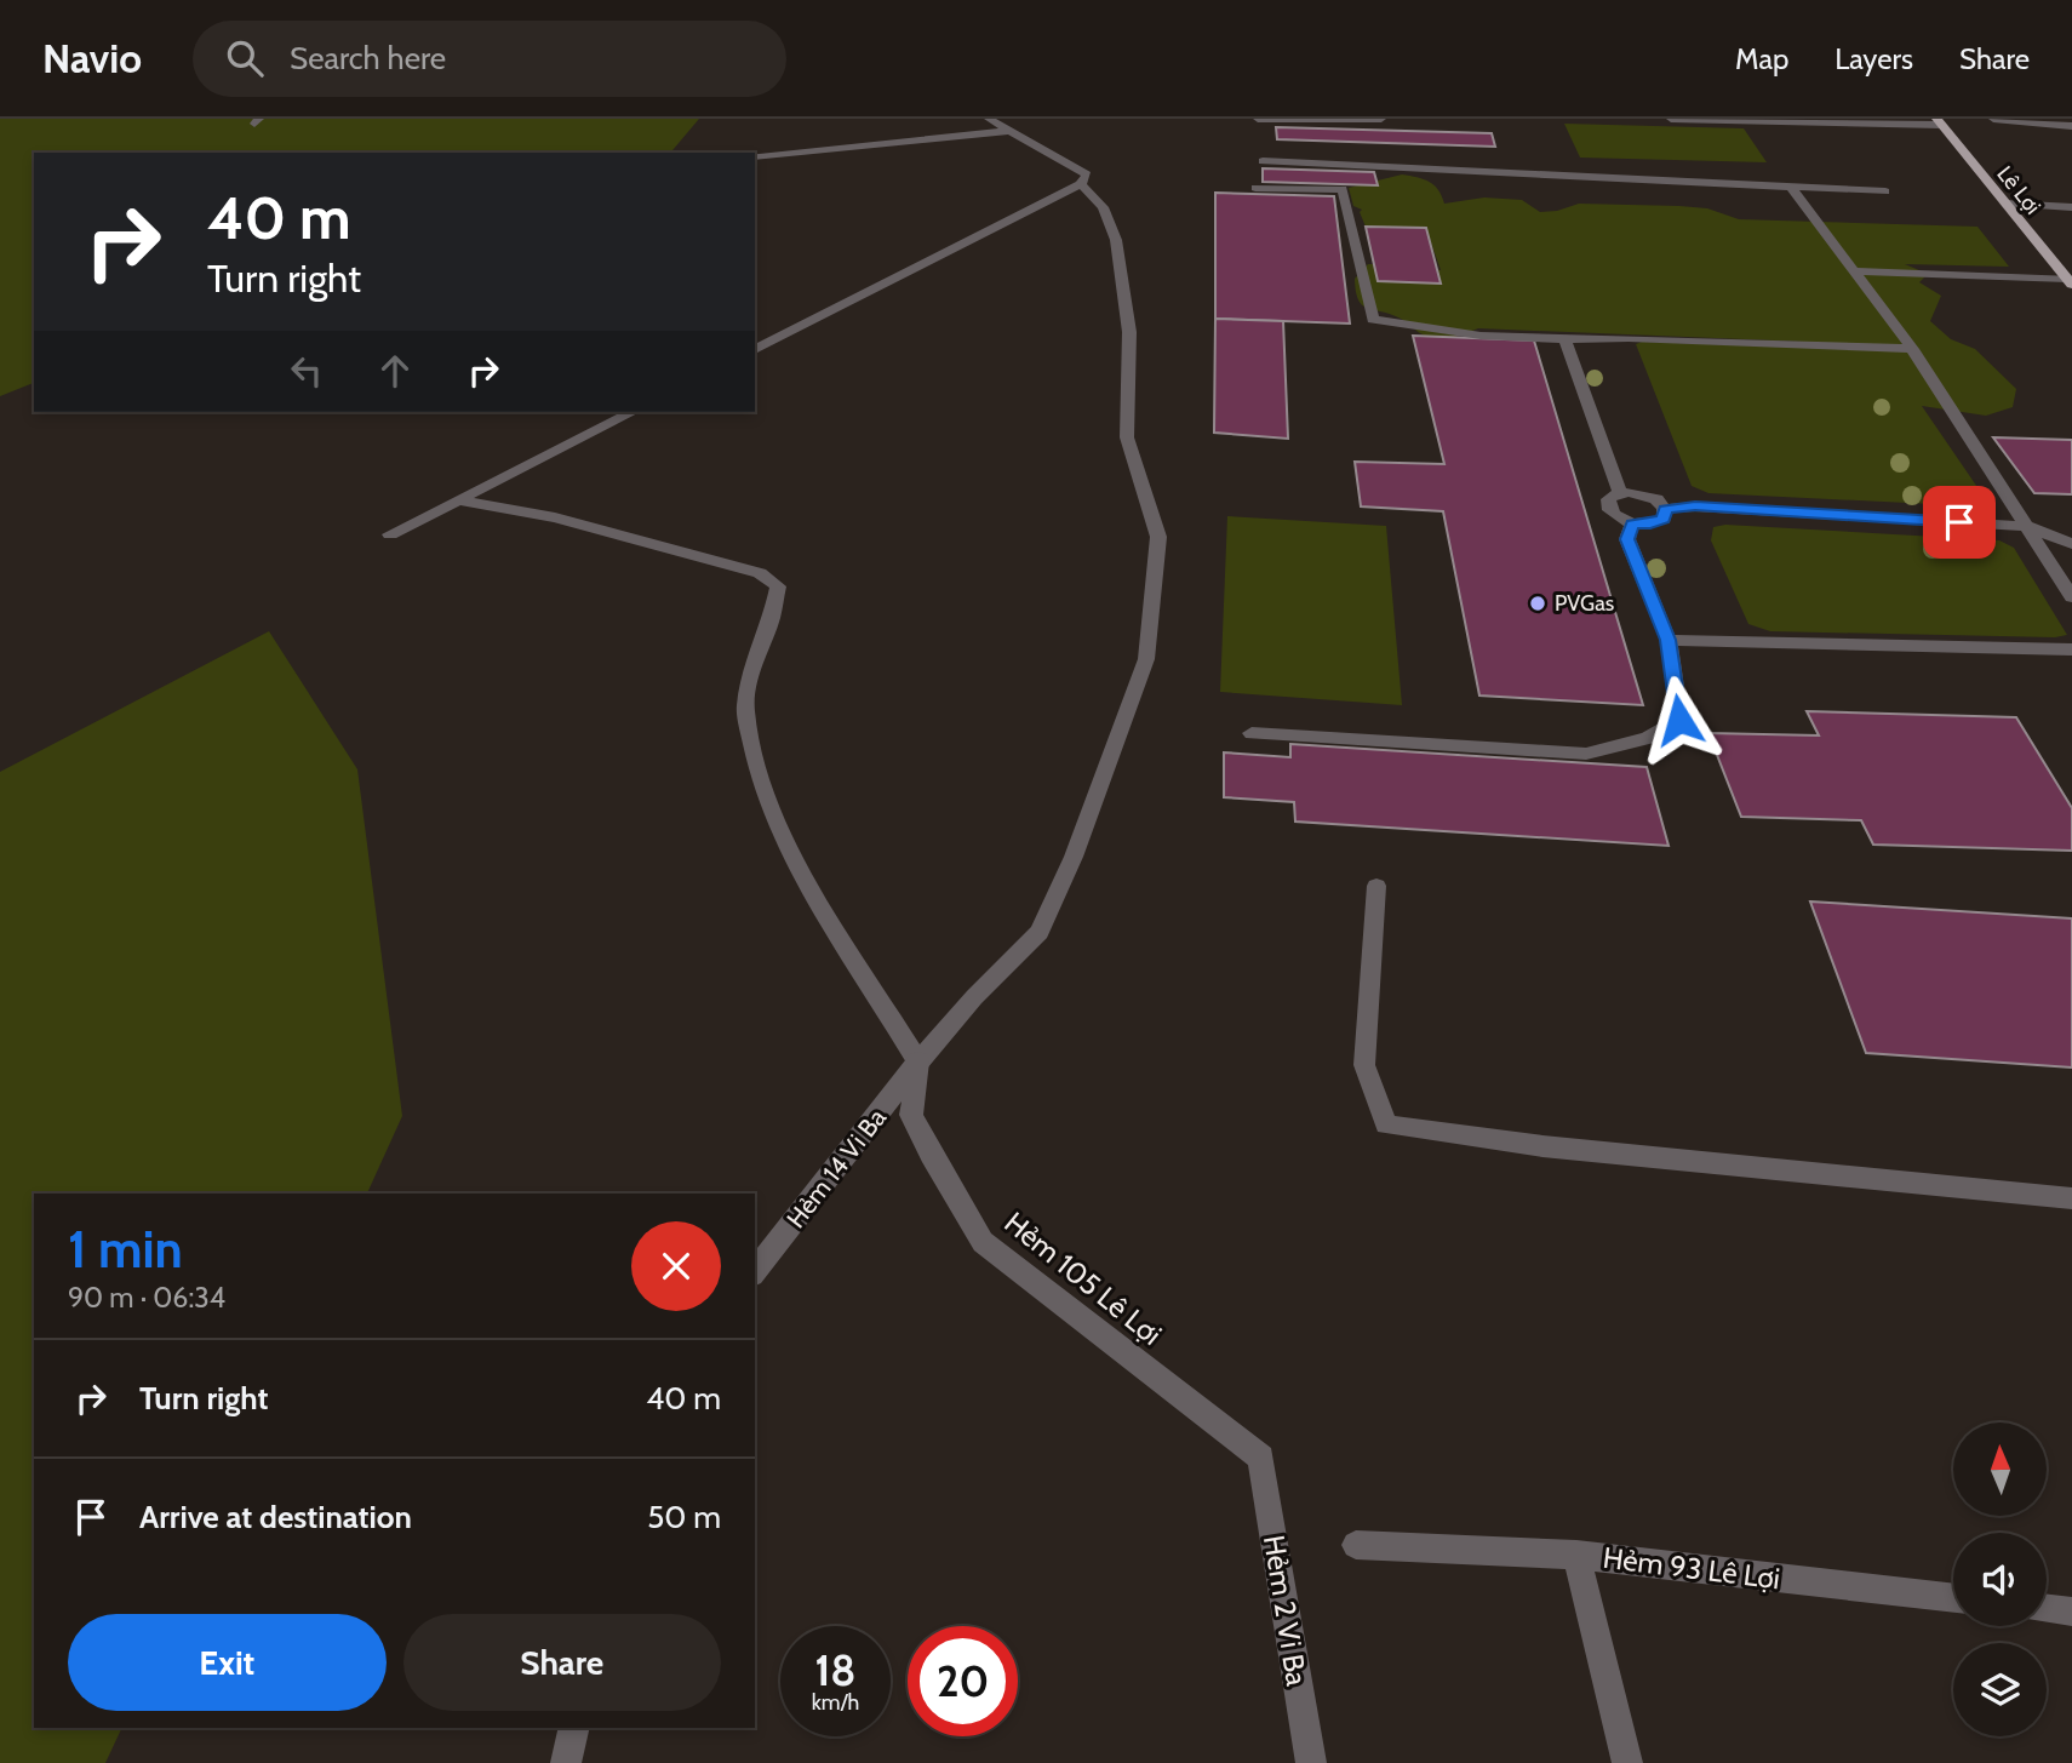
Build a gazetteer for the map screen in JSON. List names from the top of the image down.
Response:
{
  "streets": {
    "main road": ["Lê Lợi"],
    "street": [
      "Hẻm 14 Vi Ba",
      "Hẻm 105 Lê Lợi",
      "Hẻm 93 Lê Lợi",
      "Hẻm 2 Vi Ba"
    ]
  },
  "crossings": [
    ["Hẻm 14 Vi Ba", "Hẻm 105 Lê Lợi"],
    ["Hẻm 105 Lê Lợi", "Hẻm 2 Vi Ba"]
  ],
  "places": ["PVGas"],
  "north": "top",
  "page": {
    "header": "Navio",
    "search": "Search here",
    "nav": ["Map", "Layers", "Share"],
    "turn": ["40 m", "Turn right"],
    "heading": ["1 min", "90 m · 06:34"],
    "list": [
      {
        "name": "Turn right",
        "value": "40 m"
      },
      {
        "name": "Arrive at destination",
        "value": "50 m"
      }
    ],
    "buttons": ["Exit", "Share"],
    "speed": "18 km/h",
    "limit": "20"
  }
}
